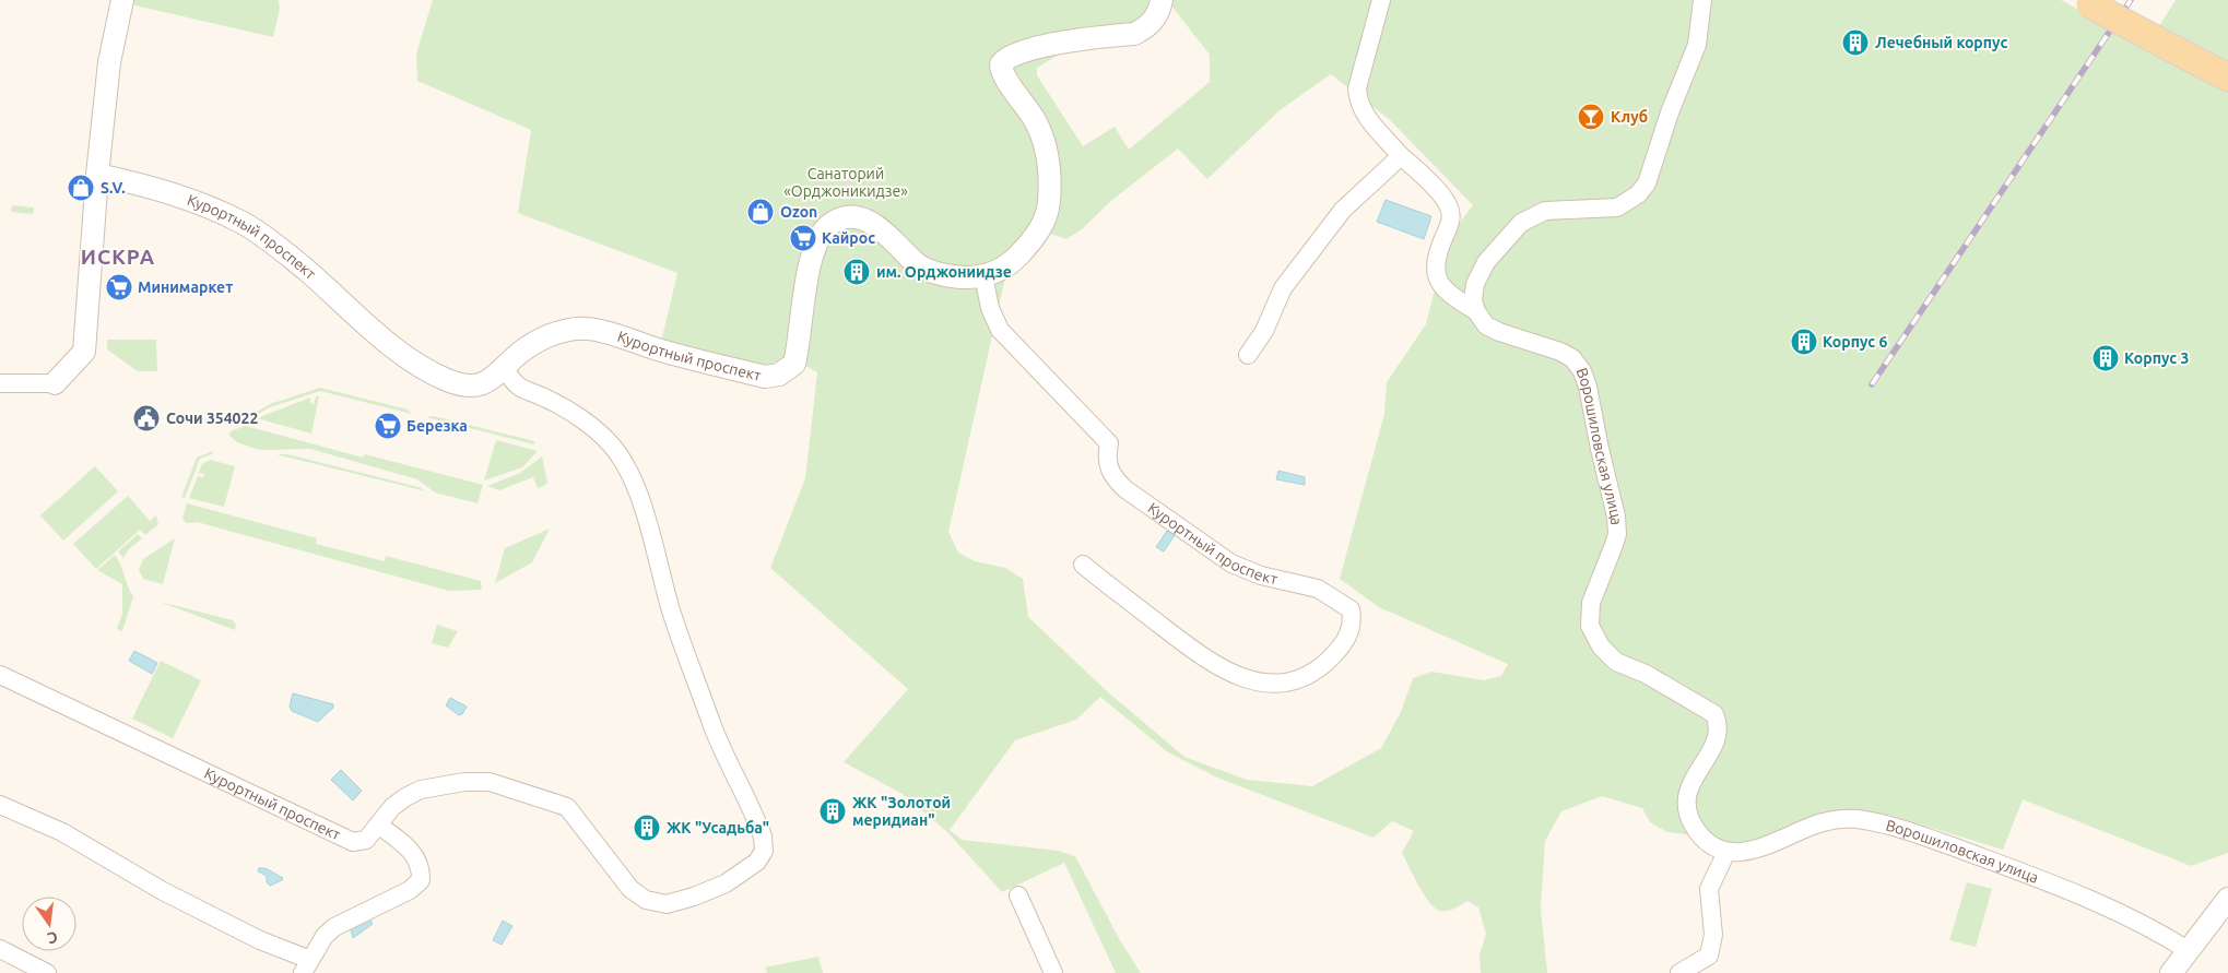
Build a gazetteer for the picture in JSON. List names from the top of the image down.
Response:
{
  "streets": {
    "street": ["Курортный проспект", "Ворошиловская улица"]
  },
  "districts": ["ИСКРА"],
  "parks": ["Санаторий «Орджоникидзе»"],
  "places": {
    "building": [
      "Лечебный корпус",
      "им. Орджониидзе",
      "Корпус 6",
      "Корпус 3",
      "ЖК \"Золотой меридиан\"",
      "ЖК \"Усадьба\""
    ],
    "bar": ["Клуб"],
    "shop": ["S.V.", "Ozon"],
    "supermarket": ["Кайрос", "Минимаркет", "Березка"],
    "public building": ["Сочи 354022"]
  },
  "north": "bottom"
}
